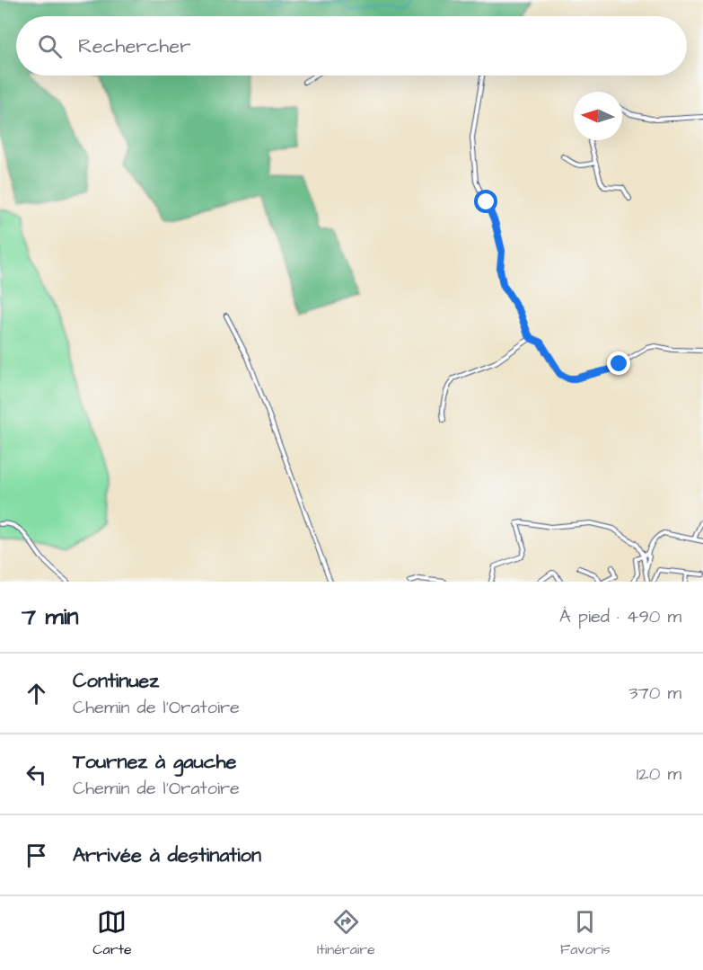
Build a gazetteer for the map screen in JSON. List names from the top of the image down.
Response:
{
  "north": "left",
  "page": {
    "search": "Rechercher",
    "heading": ["7 min", "À pied · 490 m"],
    "list": [
      ["Continuez", "Chemin de l'Oratoire", "370 m"],
      ["Tournez à gauche", "Chemin de l'Oratoire", "120 m"],
      "Arrivée à destination"
    ],
    "nav": ["Carte", "Itinéraire", "Favoris"]
  }
}
